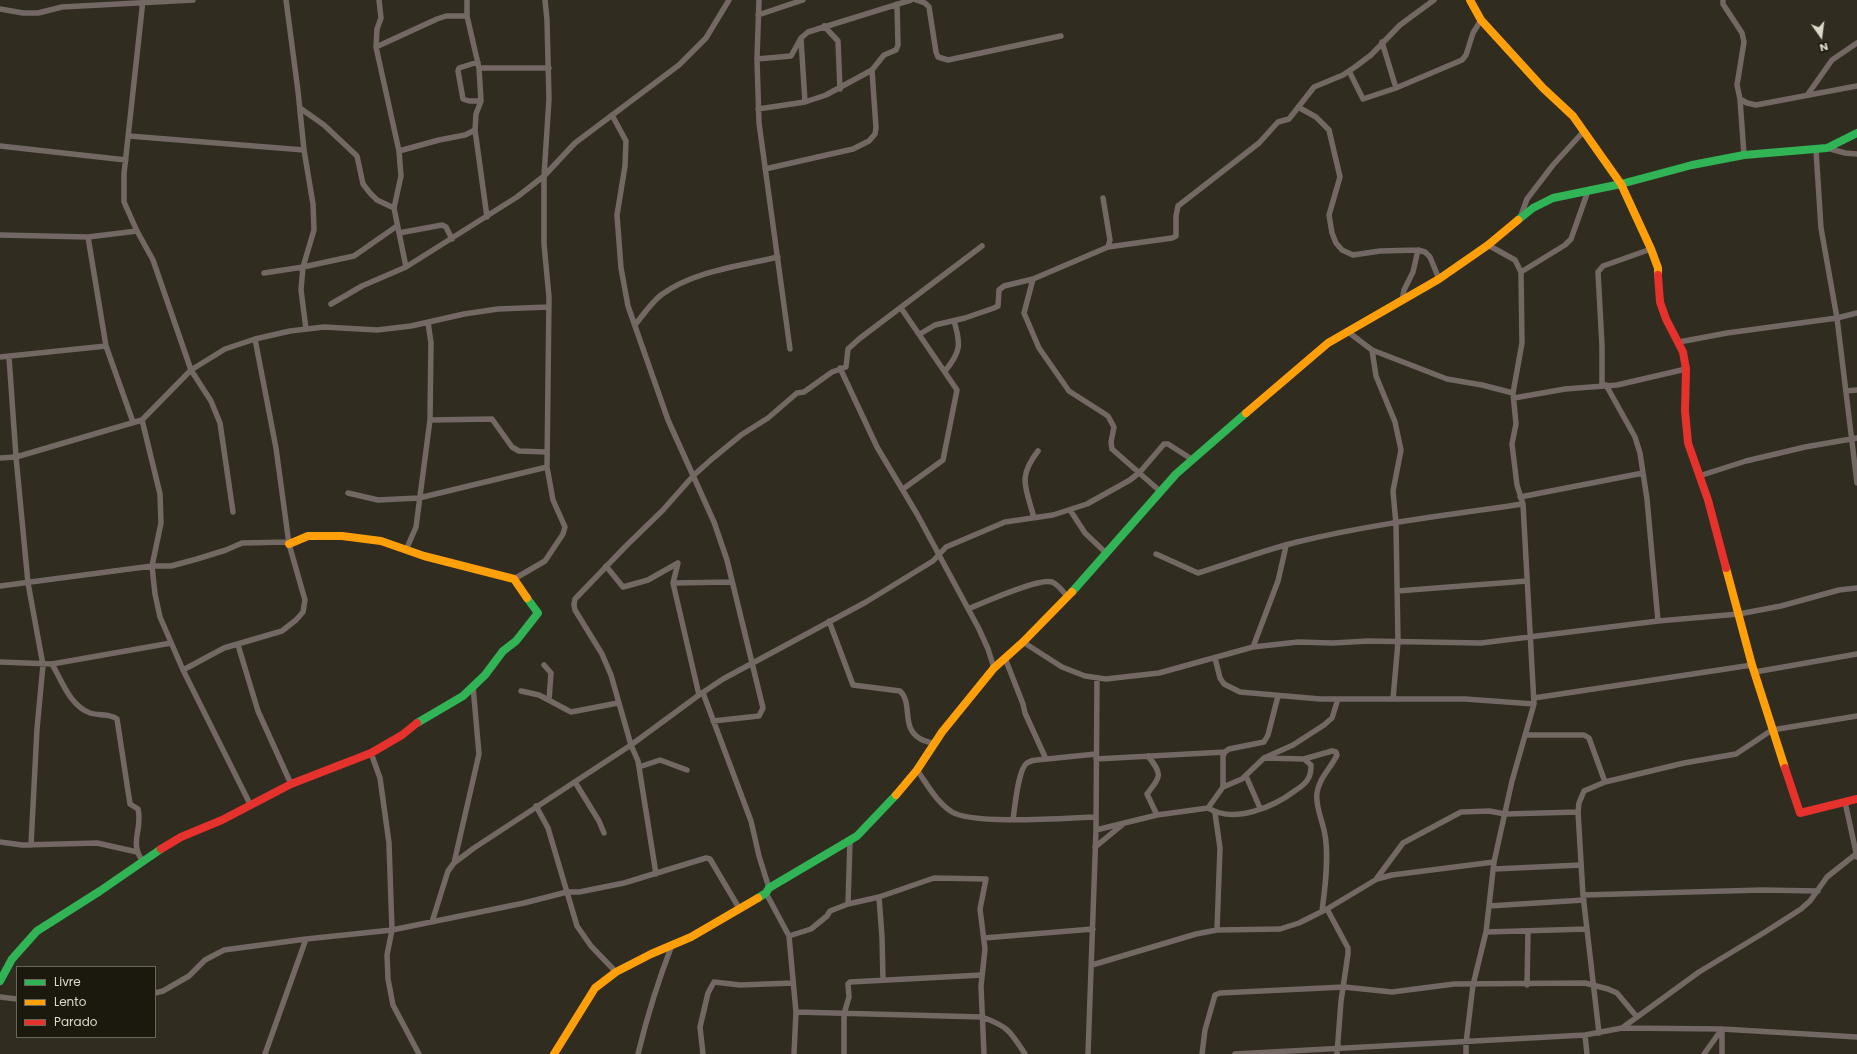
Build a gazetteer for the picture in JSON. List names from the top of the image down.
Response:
{
  "legend": ["Livre", "Lento", "Parado"],
  "north": "bottom"
}
